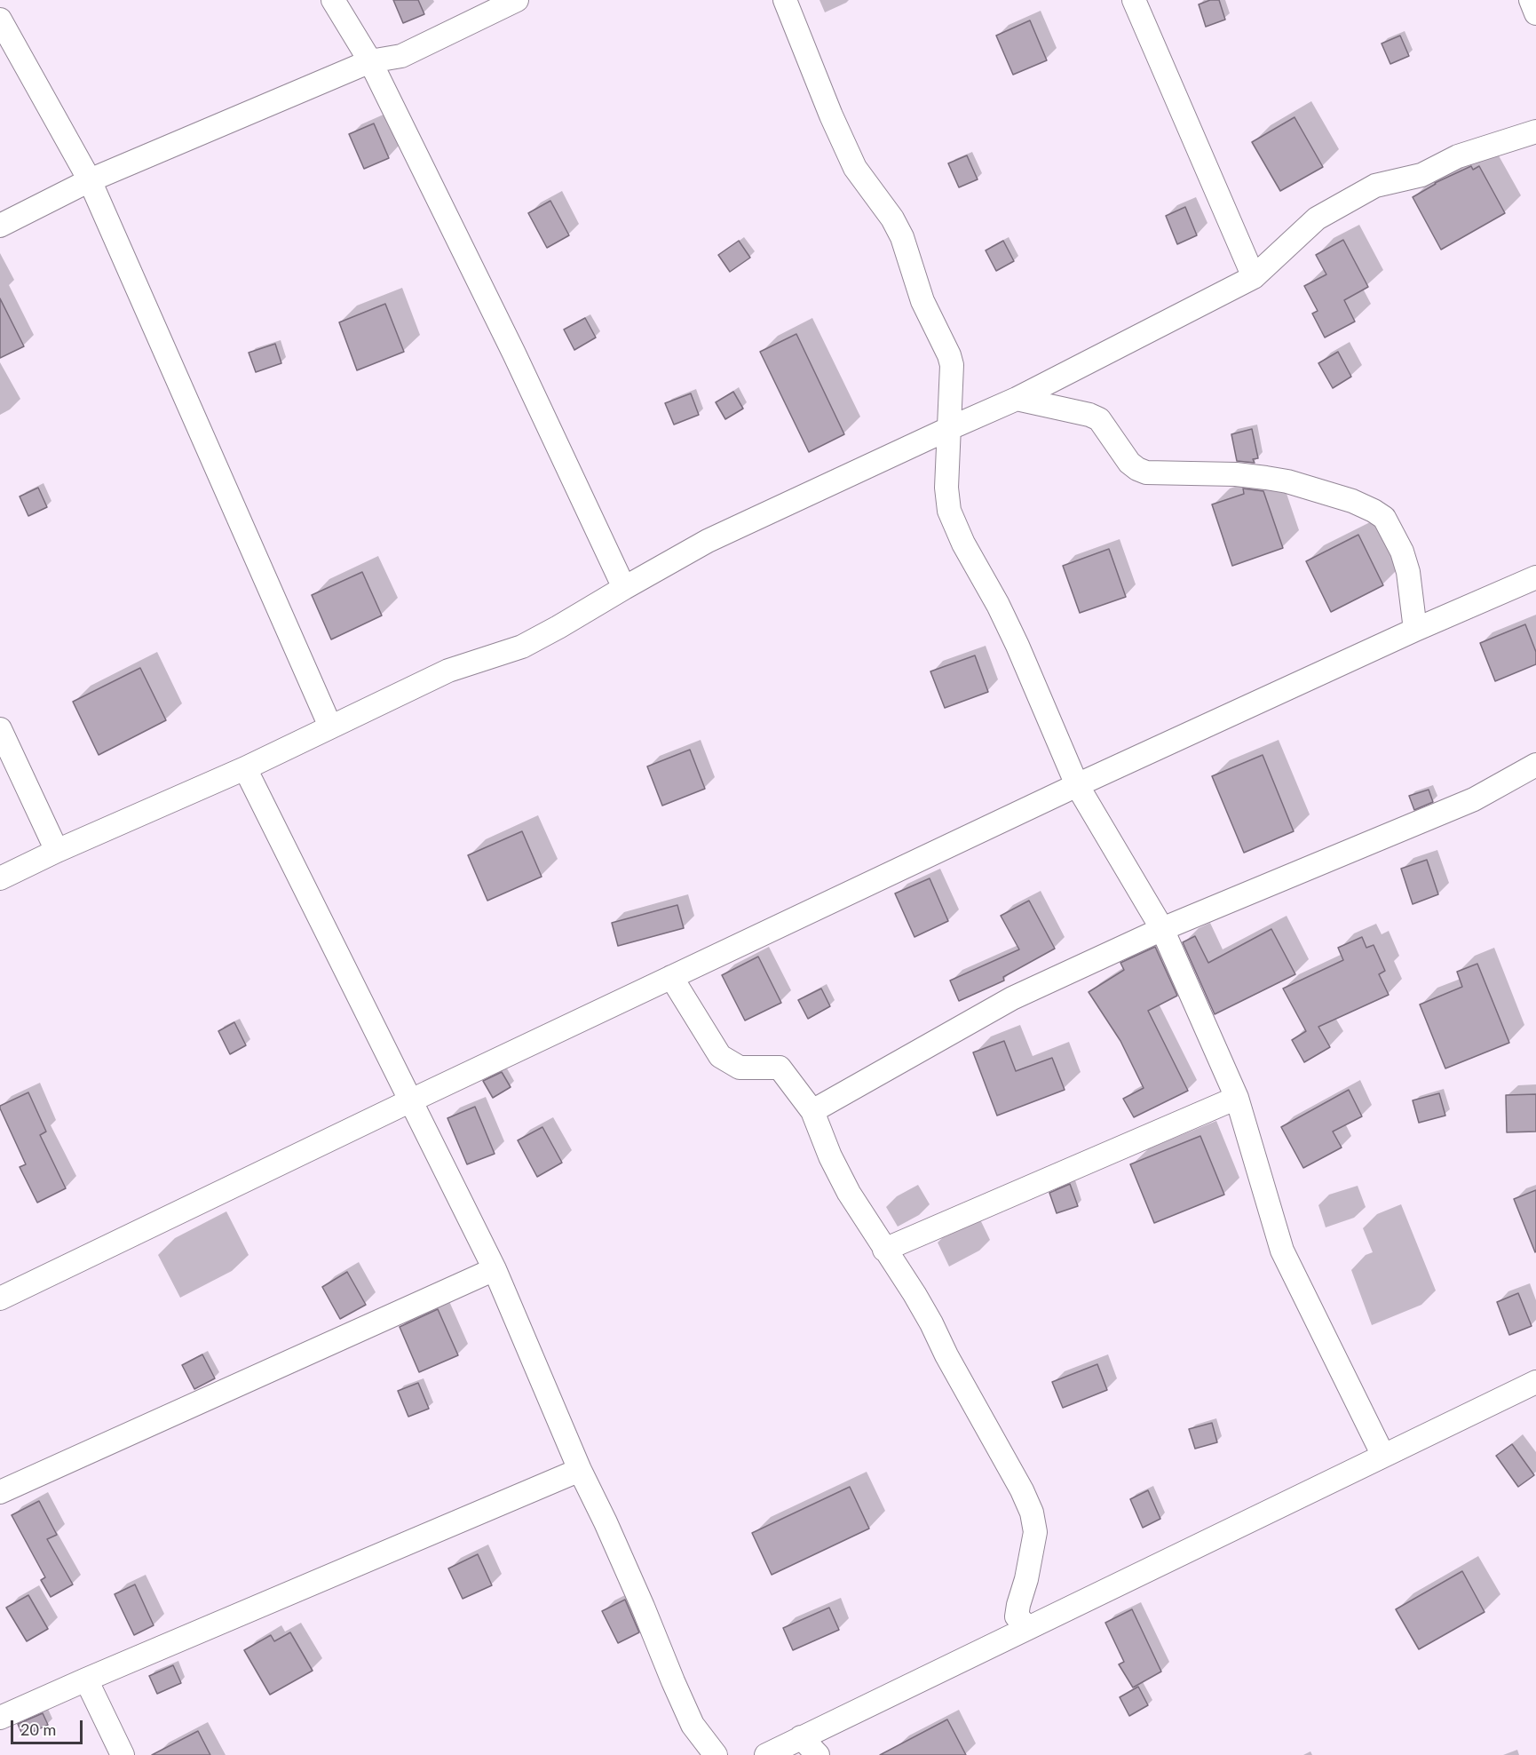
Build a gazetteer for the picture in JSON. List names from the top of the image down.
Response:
{
  "scale_bar": "20 m"
}
